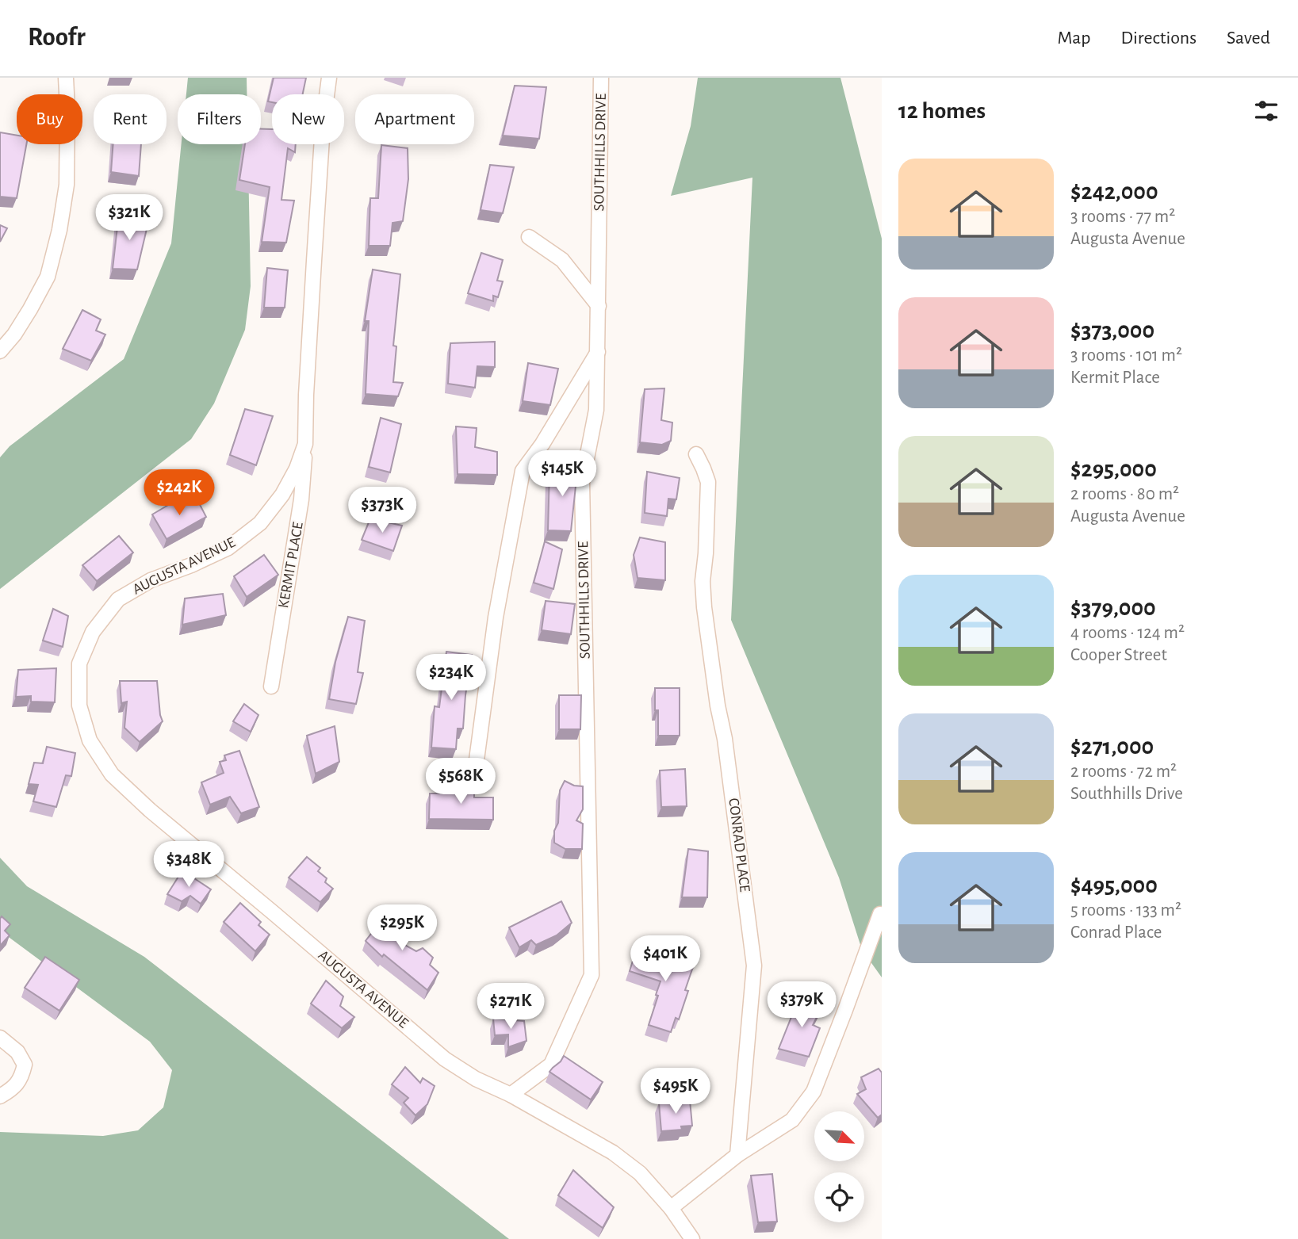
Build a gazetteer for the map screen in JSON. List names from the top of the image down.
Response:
{
  "streets": {
    "street": [
      "SOUTHHILLS DRIVE",
      "KERMIT PLACE",
      "AUGUSTA AVENUE",
      "CONRAD PLACE"
    ]
  },
  "crossings": [
    ["SOUTHHILLS DRIVE", "AUGUSTA AVENUE"],
    ["KERMIT PLACE", "AUGUSTA AVENUE"]
  ],
  "north": "bottom right",
  "page": {
    "header": "Roofr",
    "nav": ["Map", "Directions", "Saved"],
    "heading": "12 homes",
    "chip": [
      "Buy",
      "Rent",
      "Filters",
      "New",
      "Apartment"
    ],
    "list": [
      {
        "name": "$242,000",
        "note": "3 rooms · 77 m² · Augusta Avenue"
      },
      {
        "name": "$373,000",
        "note": "3 rooms · 101 m² · Kermit Place"
      },
      {
        "name": "$295,000",
        "note": "2 rooms · 80 m² · Augusta Avenue"
      },
      {
        "name": "$379,000",
        "note": "4 rooms · 124 m² · Cooper Street"
      },
      {
        "name": "$271,000",
        "note": "2 rooms · 72 m² · Southhills Drive"
      },
      {
        "name": "$495,000",
        "note": "5 rooms · 133 m² · Conrad Place"
      }
    ],
    "price": [
      "$321K",
      "$145K",
      "$242K",
      "$373K",
      "$234K",
      "$568K",
      "$348K",
      "$295K",
      "$401K",
      "$379K",
      "$271K",
      "$495K"
    ]
  }
}
